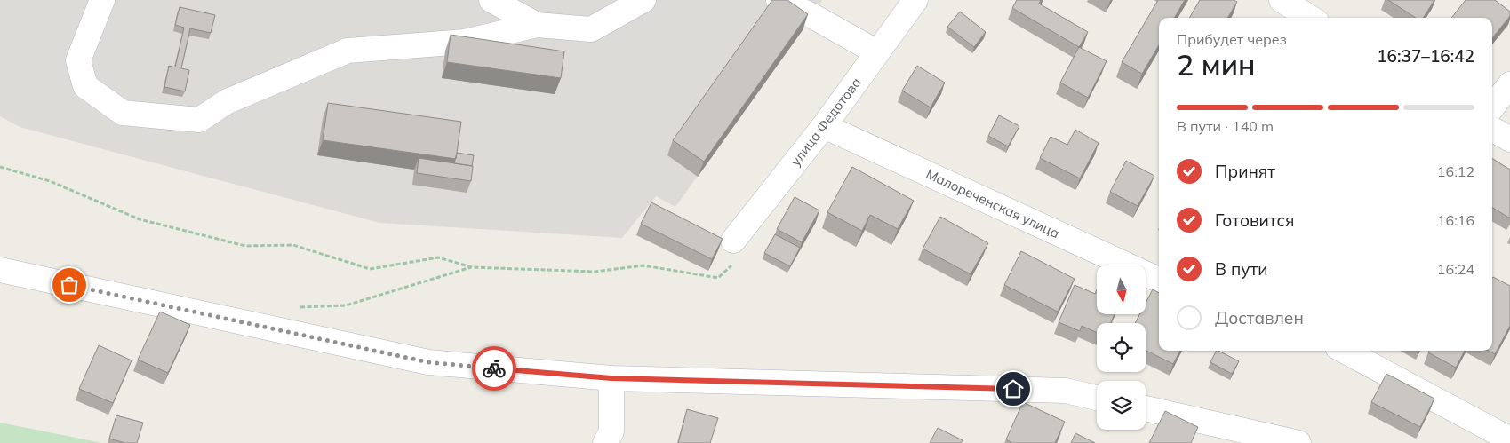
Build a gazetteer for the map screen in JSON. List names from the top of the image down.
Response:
{
  "streets": {
    "street": ["улица Федотова", "Малореченская улица"]
  },
  "crossings": [
    ["улица Федотова", "Малореченская улица"]
  ],
  "north": "bottom",
  "page": {
    "heading": ["2 мин", "Прибудет через", "16:37–16:42"],
    "bar": "В пути · 140 m",
    "list": [
      ["Принят", "16:12"],
      ["Готовится", "16:16"],
      ["В пути", "16:24"],
      "Доставлен"
    ]
  }
}
